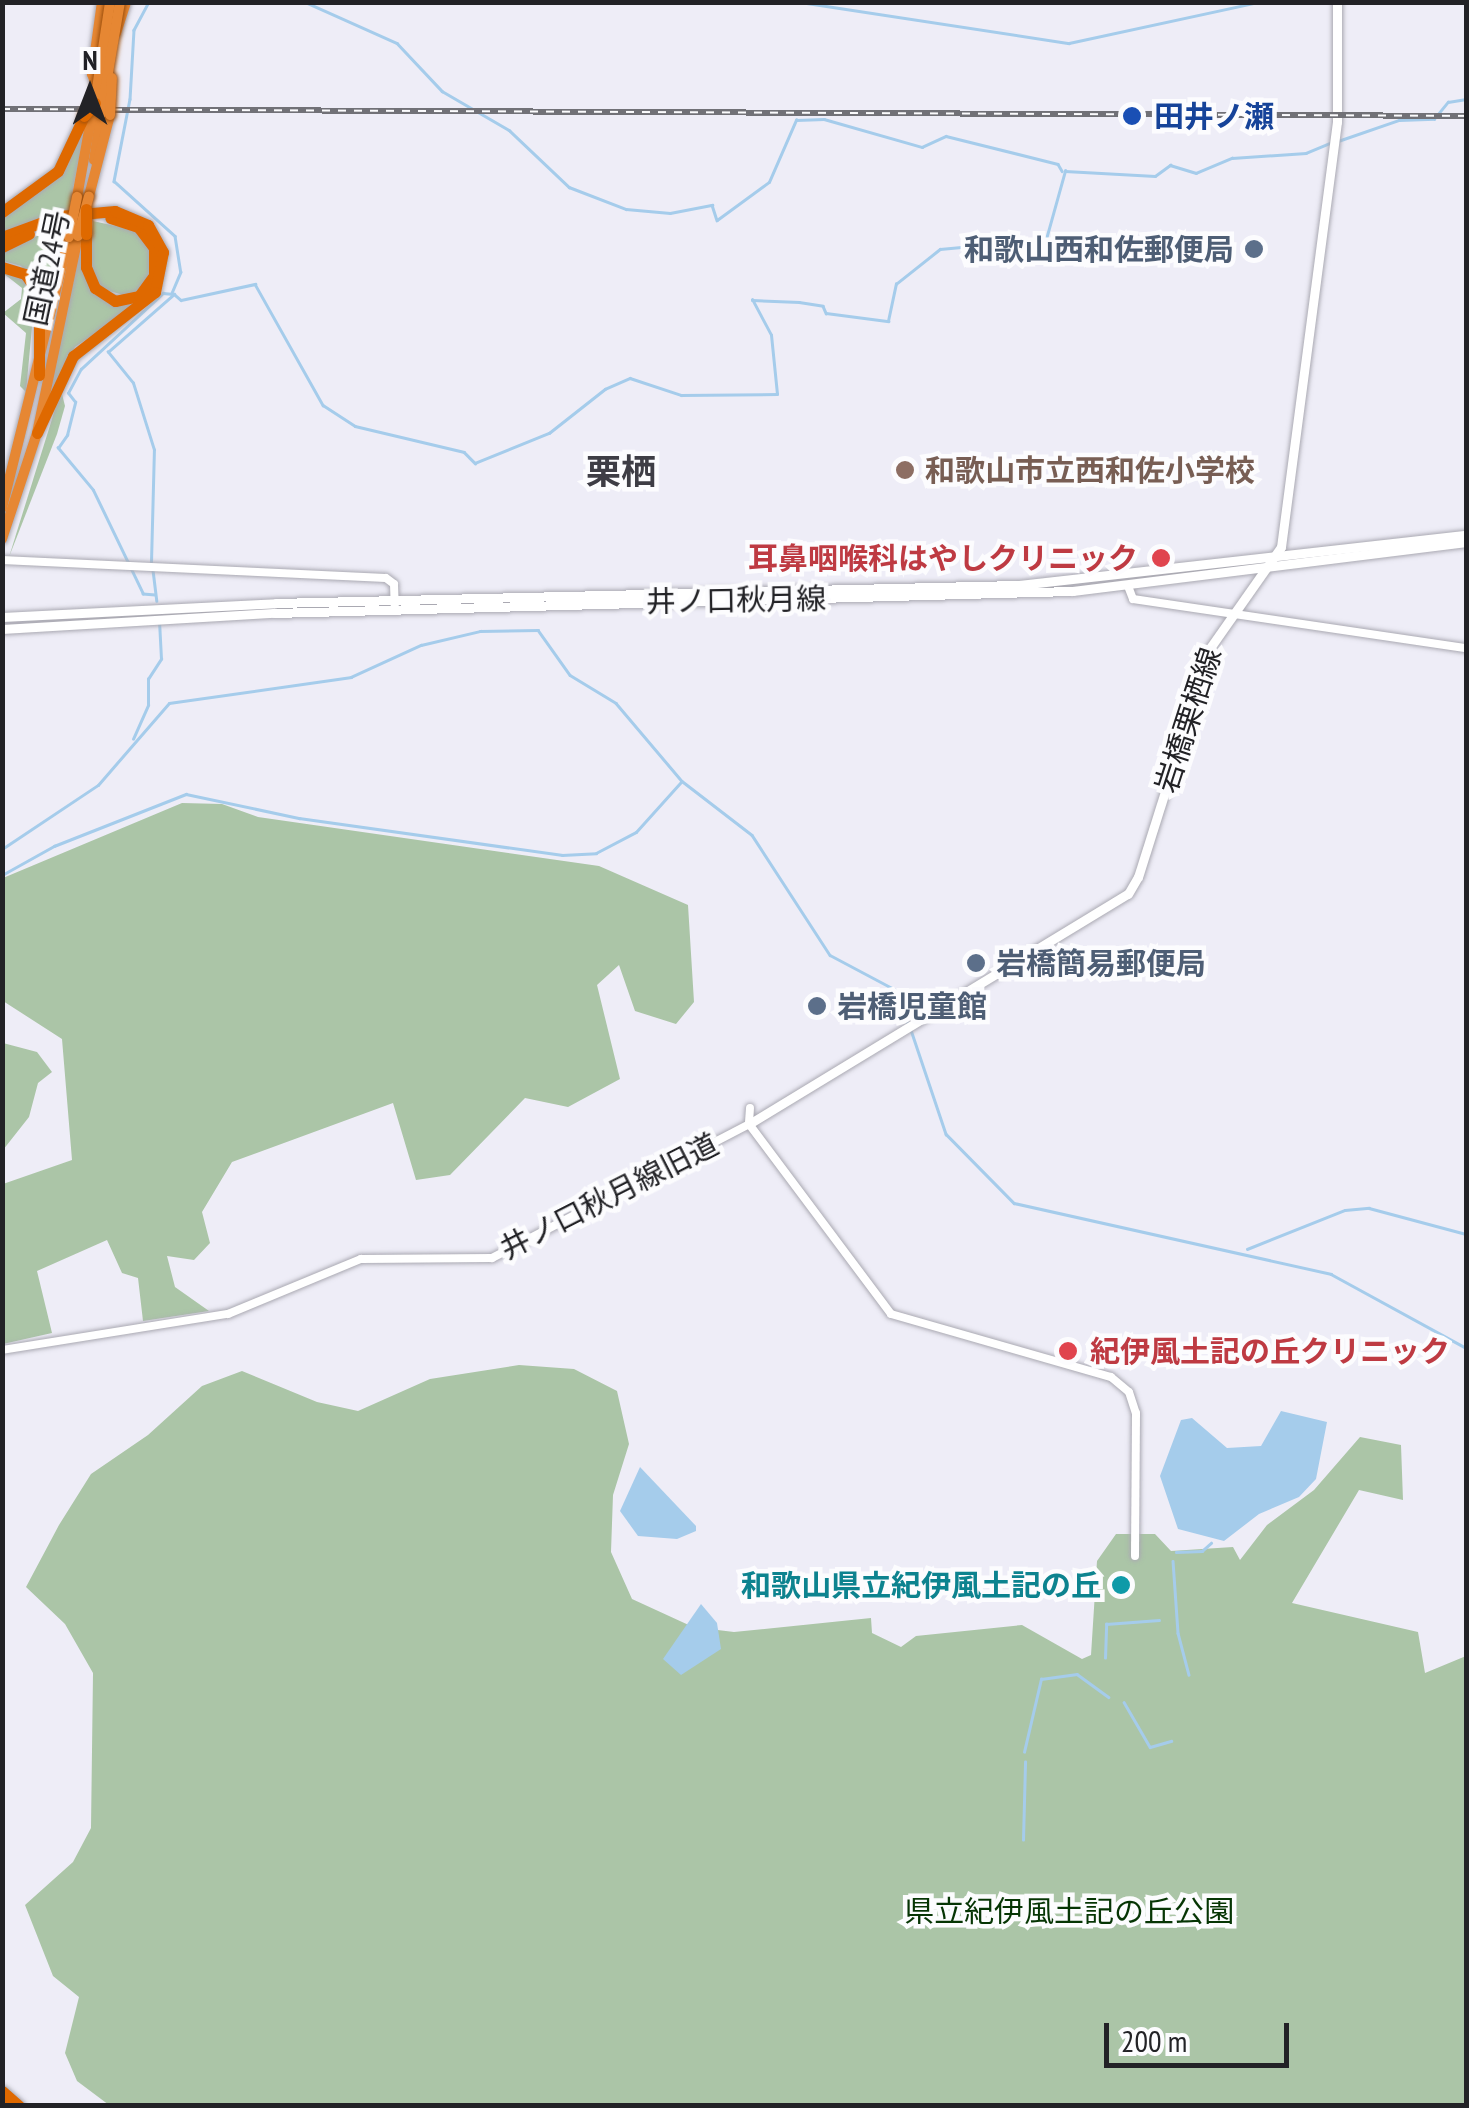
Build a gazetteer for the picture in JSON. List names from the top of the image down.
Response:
{
  "streets": {
    "highway": ["国道24号"],
    "main road": ["井ノ口秋月線", "岩橋栗栖線"],
    "street": ["井ノ口秋月線旧道"]
  },
  "crossings": [
    ["井ノ口秋月線", "岩橋栗栖線"],
    ["岩橋栗栖線", "井ノ口秋月線旧道"]
  ],
  "districts": ["栗栖"],
  "parks": ["県立紀伊風土記の丘公園"],
  "places": [
    "田井ノ瀬",
    "和歌山西和佐郵便局",
    "和歌山市立西和佐小学校",
    "耳鼻咽喉科はやしクリニック",
    "岩橋簡易郵便局",
    "岩橋児童館",
    "紀伊風土記の丘クリニック",
    "和歌山県立紀伊風土記の丘"
  ],
  "scale_bar": "200 m",
  "north": "top"
}
